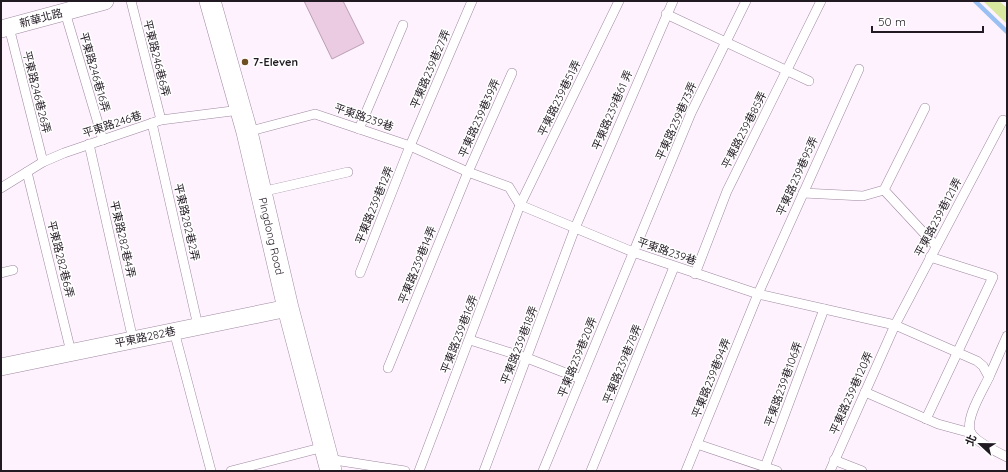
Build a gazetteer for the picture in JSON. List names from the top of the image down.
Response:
{
  "streets": {
    "street": ["新華北路", "Pingdong Road", "平東路282巷"],
    "lane": [
      "平東路246巷6弄",
      "平東路239巷27弄",
      "平東路246巷16弄",
      "平東路246巷26弄",
      "平東路239巷51弄",
      "平東路239巷61 弄",
      "平東路239巷",
      "平東路239巷39弄",
      "平東路239巷73弄",
      "平東路246巷",
      "平東路239巷85弄",
      "平東路239巷95弄",
      "平東路239巷12弄",
      "平東路239巷121弄",
      "平東路282巷2弄",
      "平東路282巷4弄",
      "平東路282巷6弄",
      "平東路239巷14弄",
      "平東路239巷16弄",
      "平東路239巷18弄",
      "平東路239巷20弄",
      "平東路239巷78弄",
      "平東路239巷94弄",
      "平東路239巷106弄",
      "平東路239巷120弄"
    ]
  },
  "crossings": [
    ["新華北路", "平東路246巷16弄"],
    ["新華北路", "平東路246巷26弄"],
    ["平東路246巷6弄", "平東路246巷"],
    ["平東路246巷6弄", "平東路282巷2弄"],
    ["平東路239巷27弄", "平東路239巷"],
    ["平東路239巷27弄", "平東路239巷12弄"],
    ["平東路246巷16弄", "平東路246巷"],
    ["平東路246巷26弄", "平東路246巷"],
    ["平東路239巷51弄", "平東路239巷"],
    ["平東路239巷51弄", "平東路239巷16弄"],
    ["平東路239巷61 弄", "平東路239巷"],
    ["平東路239巷61 弄", "平東路239巷18弄"],
    ["平東路239巷", "平東路239巷39弄"],
    ["平東路239巷", "平東路239巷73弄"],
    ["平東路239巷", "平東路239巷85弄"],
    ["平東路239巷", "平東路239巷95弄"],
    ["平東路239巷", "平東路239巷12弄"],
    ["平東路239巷", "平東路239巷121弄"],
    ["平東路239巷", "Pingdong Road"],
    ["平東路239巷", "平東路239巷14弄"],
    ["平東路239巷", "平東路239巷16弄"],
    ["平東路239巷", "平東路239巷18弄"],
    ["平東路239巷", "平東路239巷20弄"],
    ["平東路239巷", "平東路239巷78弄"],
    ["平東路239巷", "平東路239巷94弄"],
    ["平東路239巷", "平東路239巷106弄"],
    ["平東路239巷", "平東路239巷120弄"],
    ["平東路239巷39弄", "平東路239巷14弄"],
    ["平東路239巷73弄", "平東路239巷20弄"],
    ["平東路246巷", "平東路282巷2弄"],
    ["平東路246巷", "Pingdong Road"],
    ["平東路246巷", "平東路282巷4弄"],
    ["平東路246巷", "平東路282巷6弄"],
    ["平東路239巷95弄", "平東路239巷94弄"],
    ["平東路239巷121弄", "平東路239巷120弄"],
    ["平東路282巷2弄", "平東路282巷"],
    ["Pingdong Road", "平東路282巷"],
    ["平東路282巷4弄", "平東路282巷"],
    ["平東路282巷6弄", "平東路282巷"]
  ],
  "places": ["7-Eleven"],
  "scale_bar": "50 m",
  "north": "left"
}
